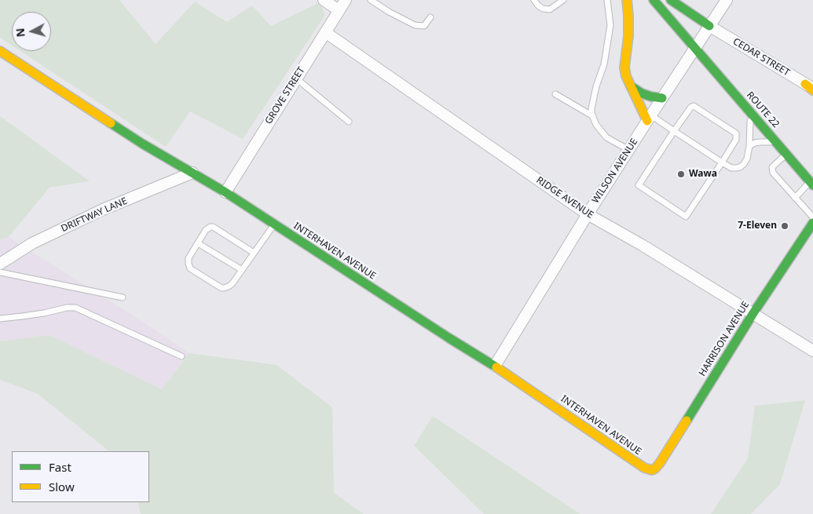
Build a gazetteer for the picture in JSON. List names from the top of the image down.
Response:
{
  "streets": {
    "main road": ["ROUTE 22", "INTERHAVEN AVENUE", "HARRISON AVENUE"],
    "street": [
      "CEDAR STREET",
      "GROVE STREET",
      "WILSON AVENUE",
      "RIDGE AVENUE",
      "DRIFTWAY LANE"
    ]
  },
  "crossings": [
    ["CEDAR STREET", "WILSON AVENUE"],
    ["GROVE STREET", "RIDGE AVENUE"],
    ["GROVE STREET", "INTERHAVEN AVENUE"],
    ["ROUTE 22", "WILSON AVENUE"],
    ["WILSON AVENUE", "RIDGE AVENUE"],
    ["WILSON AVENUE", "INTERHAVEN AVENUE"],
    ["RIDGE AVENUE", "HARRISON AVENUE"],
    ["DRIFTWAY LANE", "INTERHAVEN AVENUE"],
    ["INTERHAVEN AVENUE", "HARRISON AVENUE"]
  ],
  "places": ["Wawa", "7-Eleven"],
  "legend": ["Fast", "Slow"],
  "north": "left"
}
